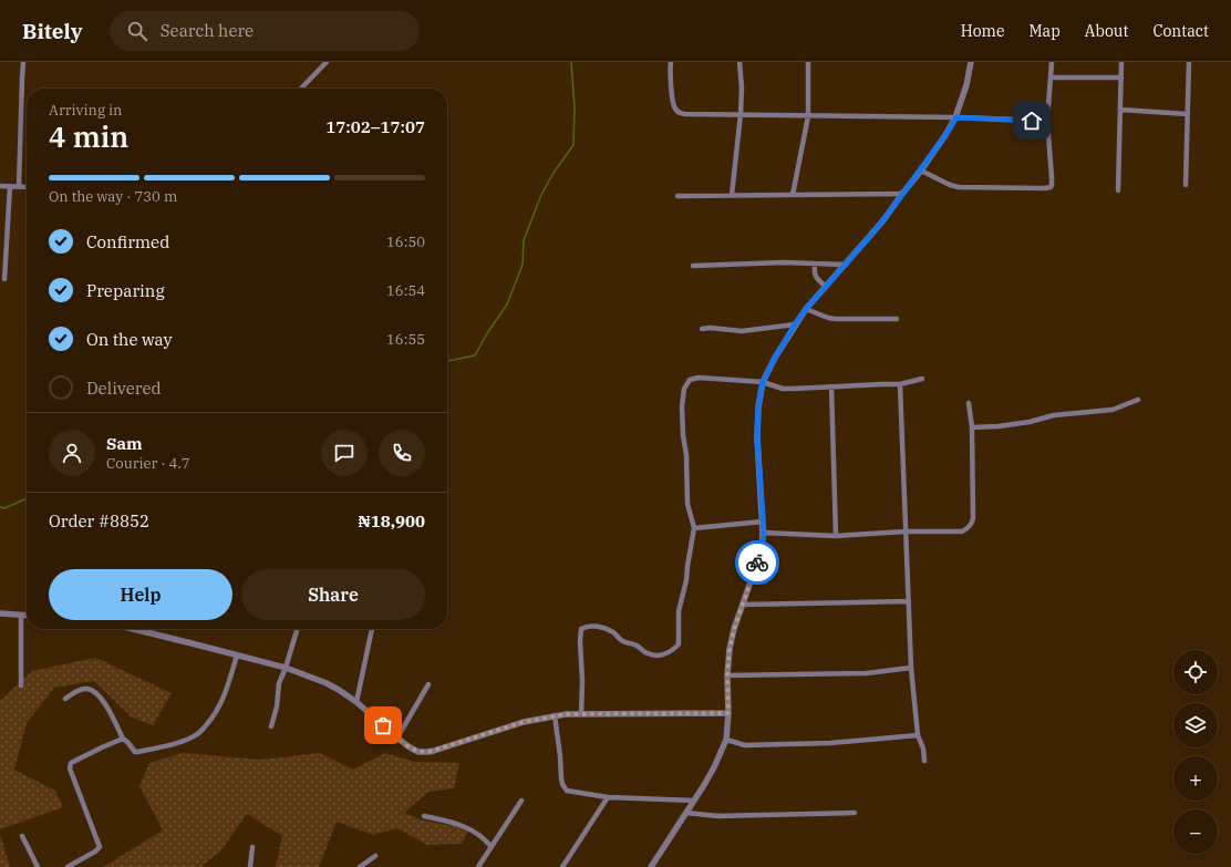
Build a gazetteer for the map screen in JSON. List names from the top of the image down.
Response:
{
  "page": {
    "header": "Bitely",
    "search": "Search here",
    "nav": [
      "Home",
      "Map",
      "About",
      "Contact"
    ],
    "heading": ["4 min", "Arriving in", "17:02–17:07"],
    "panel": [
      "Sam",
      "Courier · 4.7",
      "Order #8852",
      "₦18,900"
    ],
    "bar": "On the way · 730 m",
    "list": [
      ["Confirmed", "16:50"],
      ["Preparing", "16:54"],
      ["On the way", "16:55"],
      "Delivered"
    ],
    "buttons": ["Help", "Share"],
    "map_buttons": ["+", "−"]
  }
}
